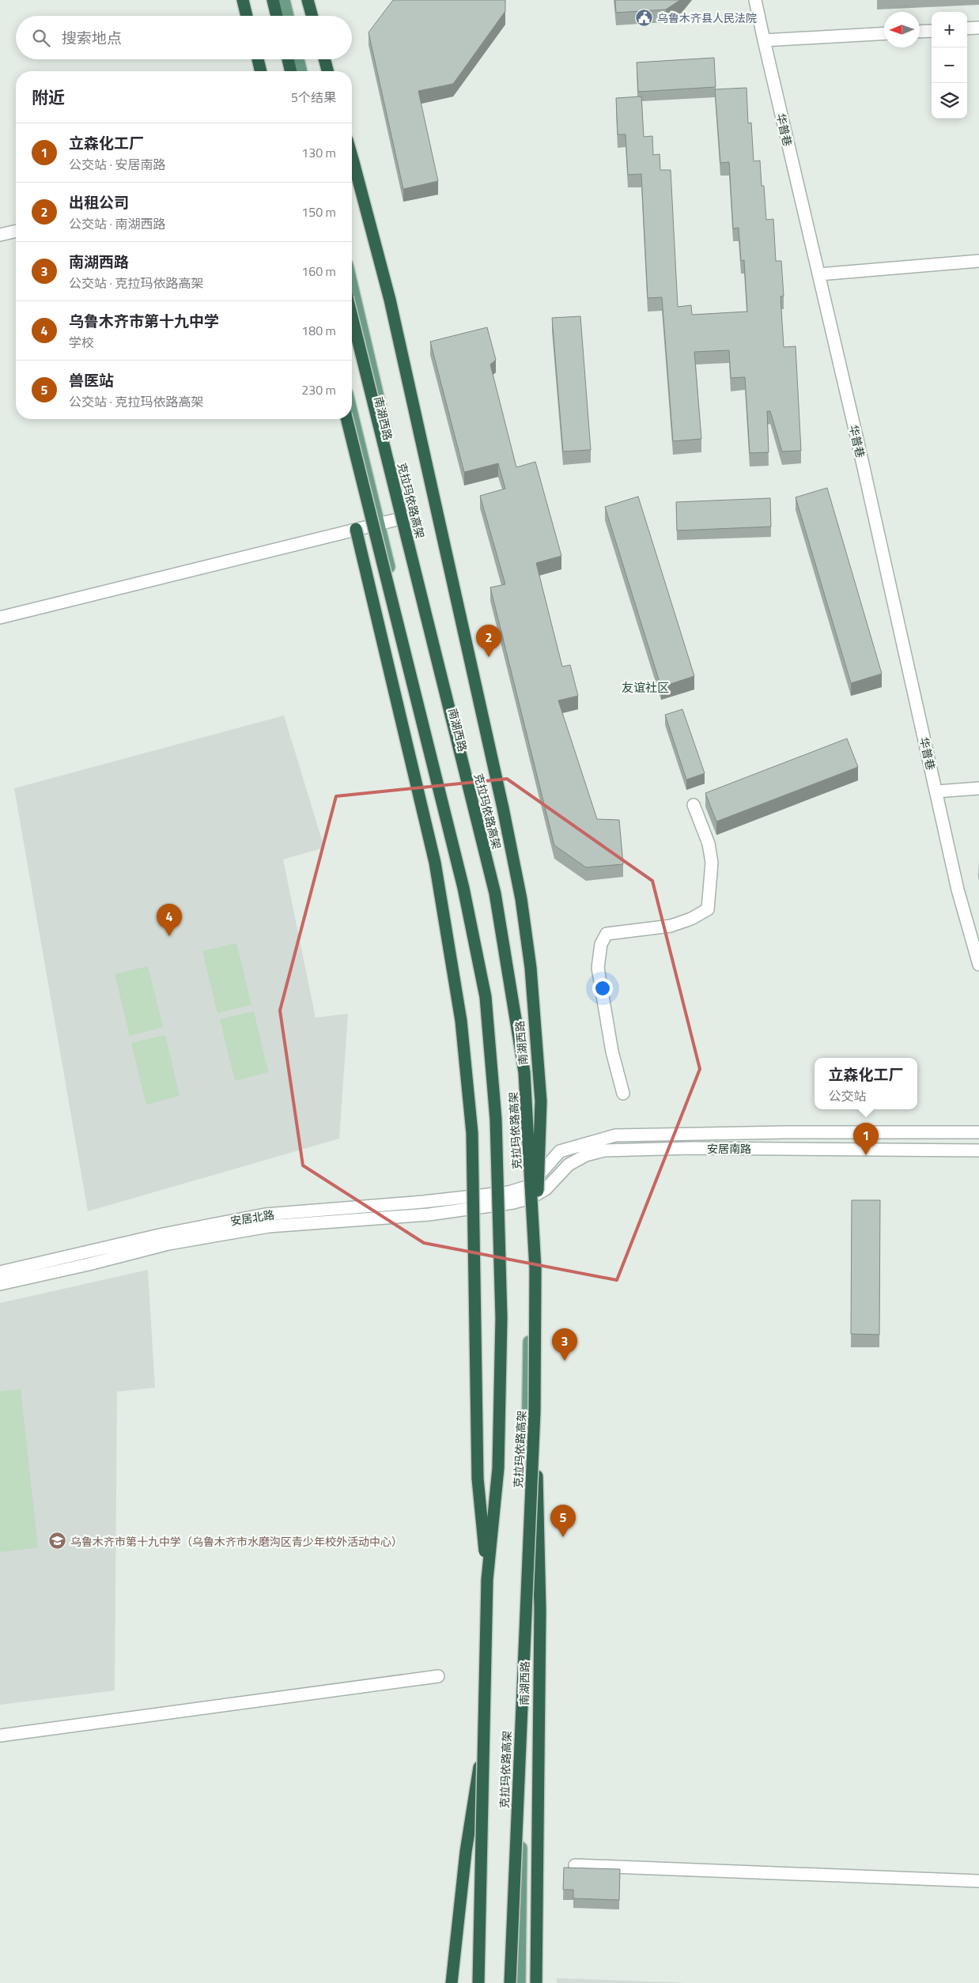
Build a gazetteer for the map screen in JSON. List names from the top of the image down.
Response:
{
  "streets": {
    "highway": ["克拉玛依路高架"],
    "main road": ["南湖西路"],
    "street": ["华普巷", "安居南路", "安居北路"]
  },
  "crossings": [
    ["南湖西路", "安居南路"],
    ["南湖西路", "安居北路"],
    ["安居南路", "安居北路"]
  ],
  "districts": ["友谊社区"],
  "places": {
    "public building": ["乌鲁木齐县人民法院"],
    "school or university": ["乌鲁木齐市第十九中学（乌鲁木齐市水磨沟区青少年校外活动中心）"]
  },
  "north": "left",
  "page": {
    "map_buttons": ["+", "−"],
    "search": "搜索地点",
    "heading": ["附近", "5个结果"],
    "list": [
      {
        "mark": "1",
        "name": "立森化工厂",
        "note": "公交站 · 安居南路",
        "value": "130 m"
      },
      {
        "mark": "2",
        "name": "出租公司",
        "note": "公交站 · 南湖西路",
        "value": "150 m"
      },
      {
        "mark": "3",
        "name": "南湖西路",
        "note": "公交站 · 克拉玛依路高架",
        "value": "160 m"
      },
      {
        "mark": "4",
        "name": "乌鲁木齐市第十九中学",
        "note": "学校",
        "value": "180 m"
      },
      {
        "mark": "5",
        "name": "兽医站",
        "note": "公交站 · 克拉玛依路高架",
        "value": "230 m"
      }
    ],
    "pins": [
      "2",
      "4",
      "1",
      "3",
      "5"
    ],
    "popup": ["立森化工厂", "公交站"]
  }
}
